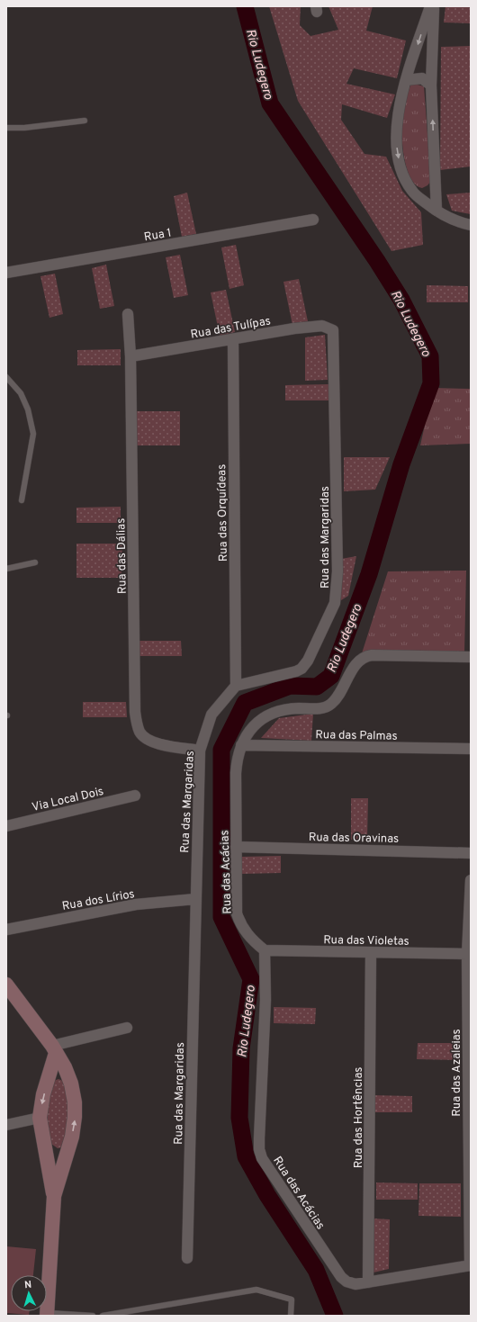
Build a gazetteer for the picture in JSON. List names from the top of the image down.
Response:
{
  "streets": {
    "street": [
      "Rua 1",
      "Rua das Tulípas",
      "Rua das Orquídeas",
      "Rua das Margaridas",
      "Rua das Dálias",
      "Rua das Palmas",
      "Via Local Dois",
      "Rua das Oravinas",
      "Rua das Acácias",
      "Rua dos Lírios",
      "Rua das Violetas",
      "Rua das Azaleias",
      "Rua das Hortências"
    ]
  },
  "crossings": [
    ["Rua das Tulípas", "Rua das Orquídeas"],
    ["Rua das Tulípas", "Rua das Margaridas"],
    ["Rua das Tulípas", "Rua das Dálias"],
    ["Rua das Orquídeas", "Rua das Margaridas"],
    ["Rua das Margaridas", "Rua das Dálias"],
    ["Rua das Margaridas", "Rua dos Lírios"],
    ["Rua das Palmas", "Rua das Acácias"],
    ["Rua das Oravinas", "Rua das Acácias"],
    ["Rua das Acácias", "Rua das Violetas"],
    ["Rua das Acácias", "Rua das Azaleias"],
    ["Rua das Acácias", "Rua das Hortências"],
    ["Rua das Violetas", "Rua das Azaleias"],
    ["Rua das Violetas", "Rua das Hortências"]
  ],
  "water": ["Rio Ludegero"],
  "north": "top"
}
